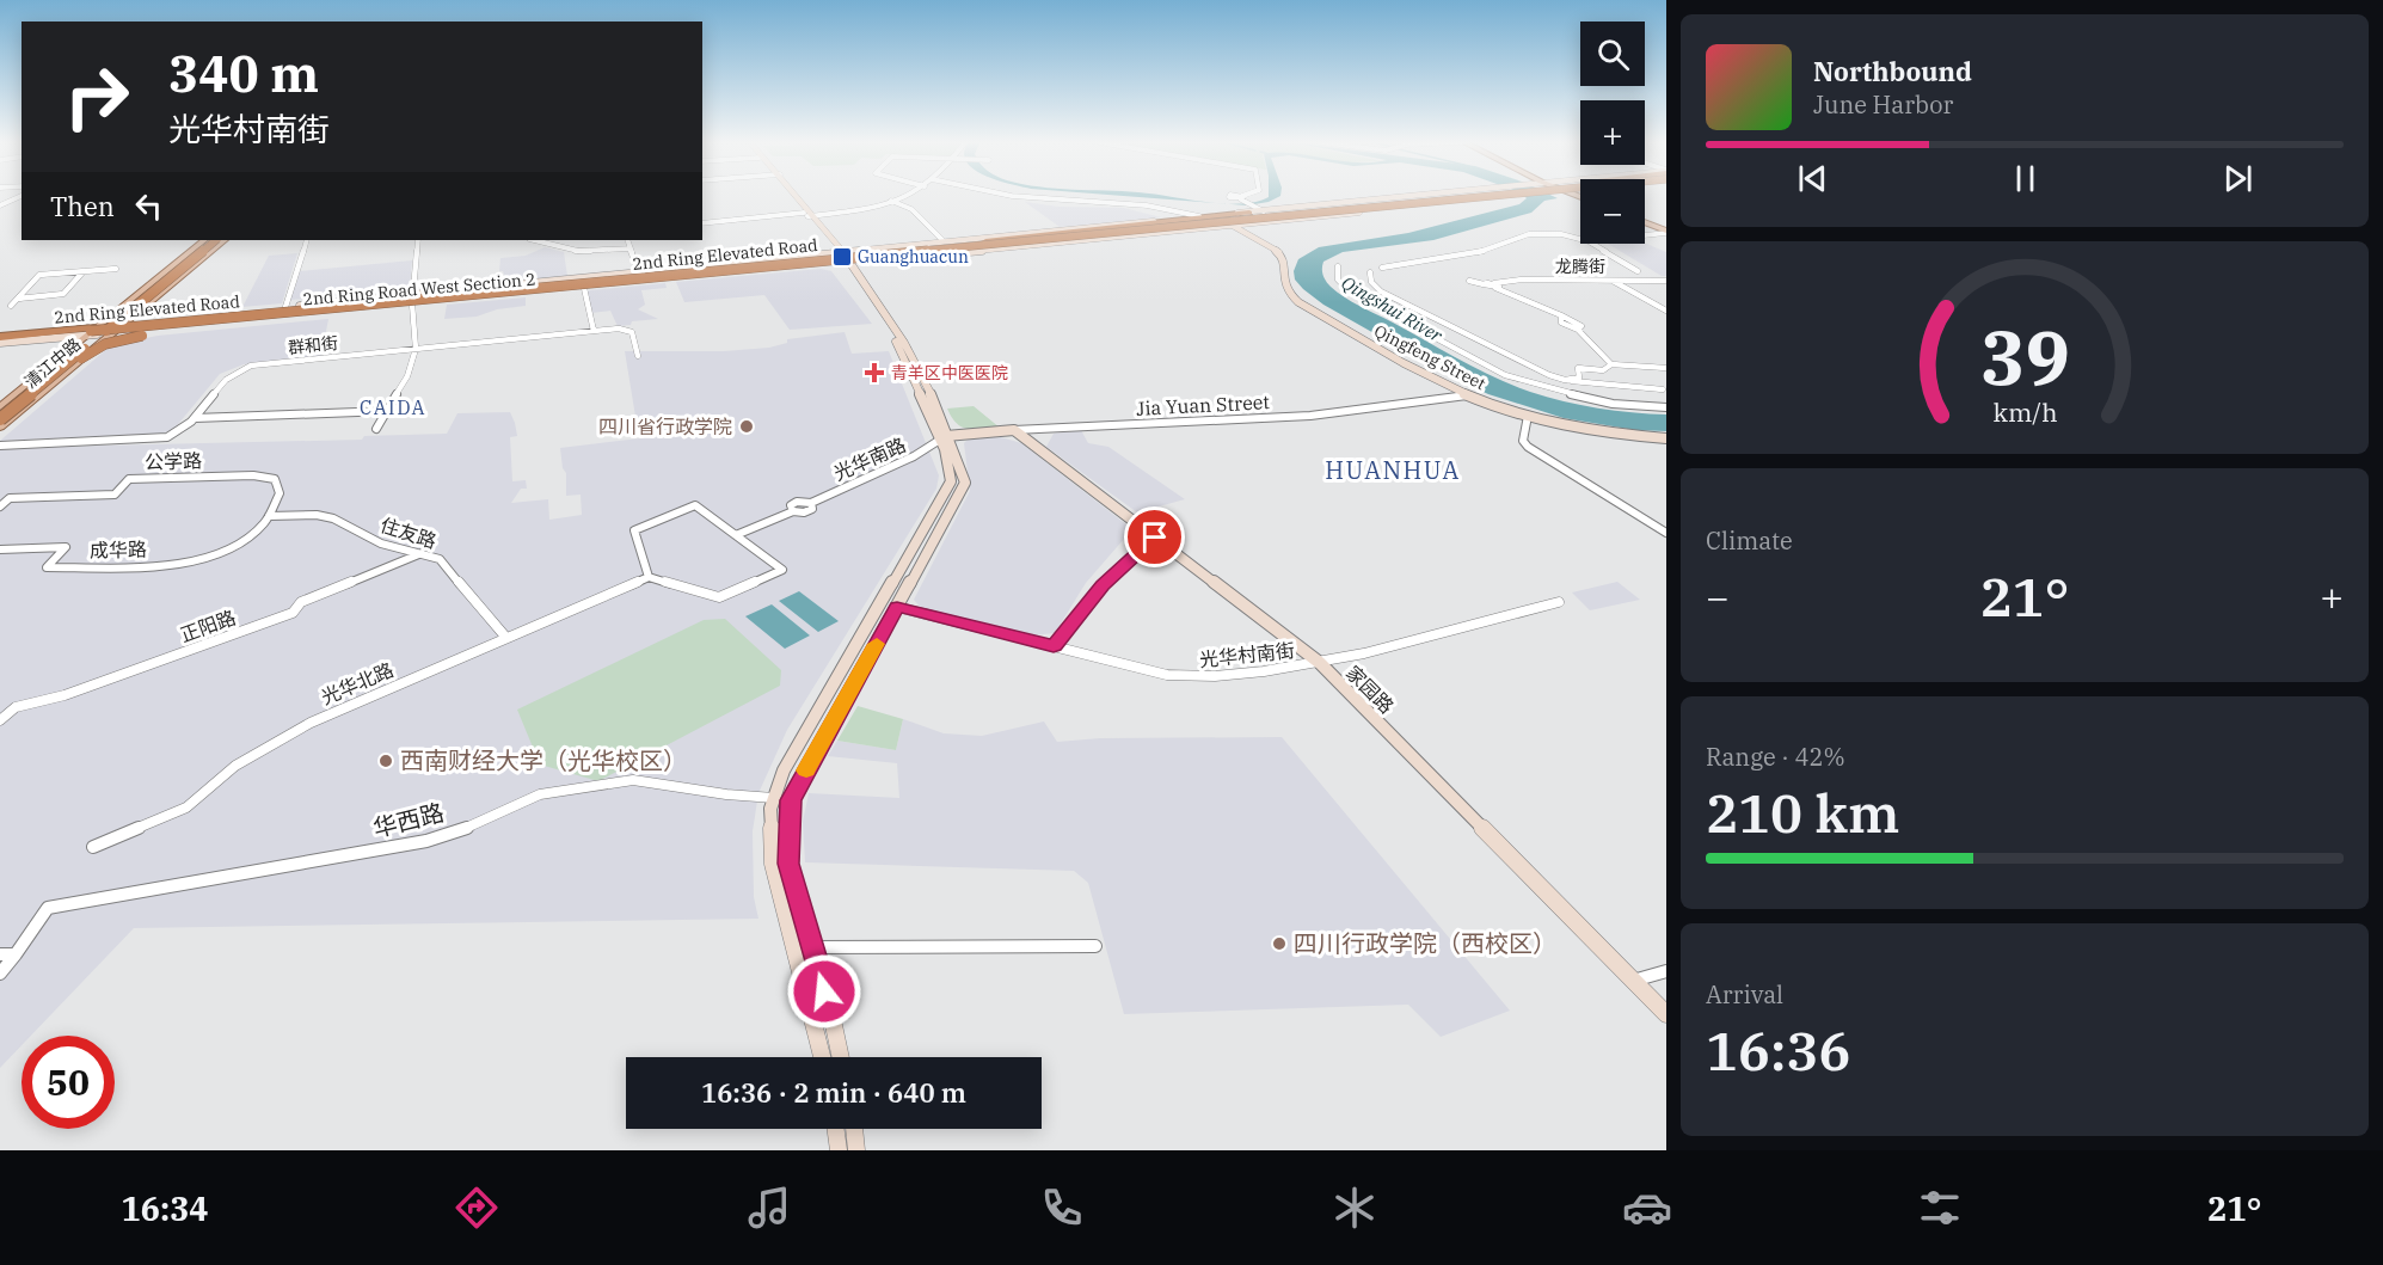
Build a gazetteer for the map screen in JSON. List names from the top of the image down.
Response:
{
  "streets": {
    "highway": ["2nd Ring Elevated Road"],
    "main road": [
      "2nd Ring Road West Section 2",
      "Qingfeng Street",
      "清江中路",
      "Jia Yuan Street",
      "家园路"
    ],
    "street": [
      "龙腾街",
      "群和街",
      "光华南路",
      "公学路",
      "住友路",
      "成华路",
      "正阳路",
      "光华村南街",
      "光华北路",
      "华西路"
    ]
  },
  "crossings": [
    ["2nd Ring Elevated Road", "2nd Ring Road West Section 2"],
    ["2nd Ring Elevated Road", "清江中路"],
    ["2nd Ring Road West Section 2", "清江中路"],
    ["Qingfeng Street", "Jia Yuan Street"],
    ["Jia Yuan Street", "光华南路"],
    ["Jia Yuan Street", "家园路"],
    ["公学路", "住友路"],
    ["公学路", "成华路"],
    ["住友路", "成华路"],
    ["住友路", "正阳路"],
    ["住友路", "光华北路"],
    ["光华村南街", "家园路"]
  ],
  "districts": ["CAIDA", "HUANHUA"],
  "water": ["Qingshui River"],
  "places": {
    "transit": ["Guanghuacun"],
    "health": ["青羊区中医医院"],
    "other": ["四川省行政学院", "西南财经大学（光华校区）", "四川行政学院（西校区）"]
  },
  "page": {
    "map_buttons": ["+", "−"],
    "turn": ["340 m", "光华村南街"],
    "song": ["Northbound", "June Harbor"],
    "then": "Then",
    "tile": [
      "Climate",
      ["Range · 42%", "210 km"],
      ["Arrival", "16:36"]
    ],
    "heat": ["−", "21°", "+"],
    "limit": "50",
    "trip": "16:36 · 2 min · 640 m",
    "tabs": ["16:34", "21°"],
    "gauge": ["39", "km/h"]
  }
}
